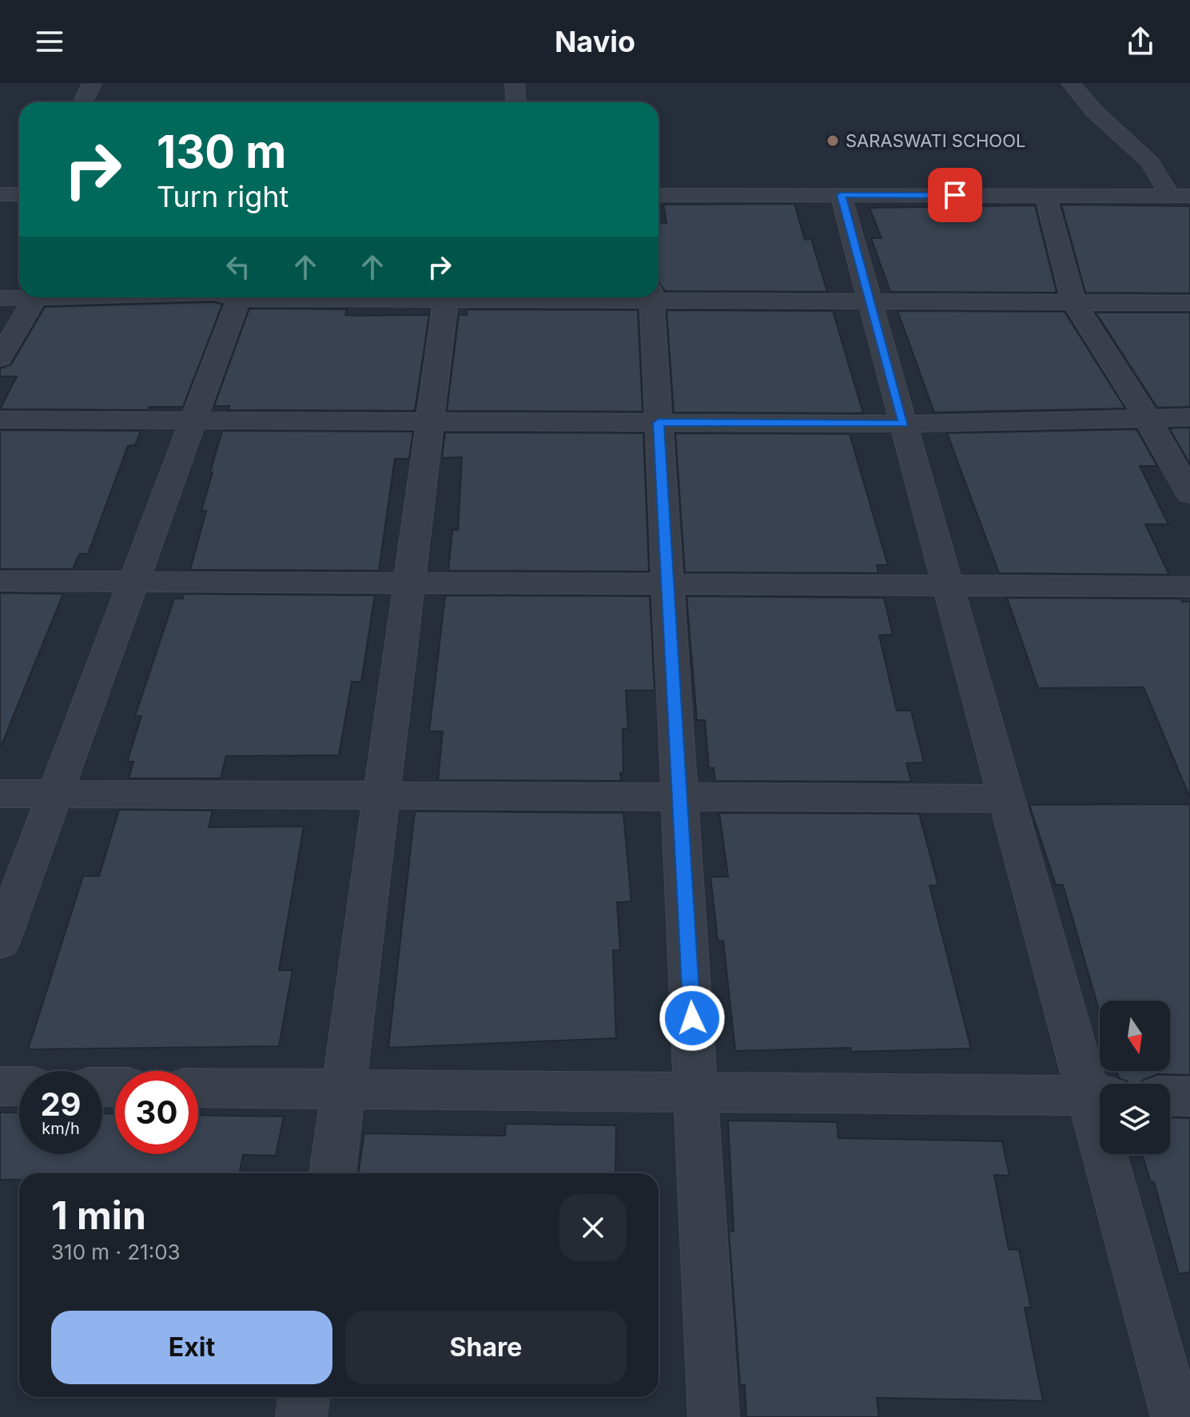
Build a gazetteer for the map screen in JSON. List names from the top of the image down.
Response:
{
  "places": ["SARASWATI SCHOOL"],
  "north": "bottom",
  "page": {
    "header": "Navio",
    "turn": ["130 m", "Turn right"],
    "speed": "29 km/h",
    "limit": "30",
    "heading": ["1 min", "310 m · 21:03"],
    "buttons": ["Exit", "Share"]
  }
}
